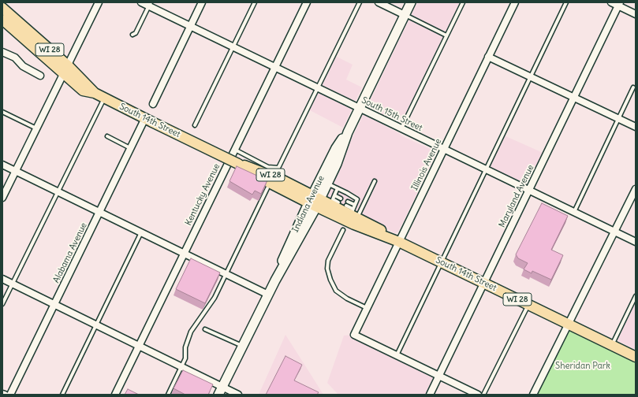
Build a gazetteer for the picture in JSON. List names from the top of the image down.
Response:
{
  "streets": {
    "main road": ["WI 28", "South 14th Street", "Indiana Avenue"],
    "street": [
      "South 15th Street",
      "Illinois Avenue",
      "Kentucky Avenue",
      "Maryland Avenue",
      "Alabama Avenue"
    ]
  },
  "crossings": [
    ["WI 28", "South 14th Street"],
    ["South 15th Street", "Illinois Avenue"],
    ["South 15th Street", "Kentucky Avenue"],
    ["South 15th Street", "Maryland Avenue"],
    ["South 15th Street", "Indiana Avenue"],
    ["South 14th Street", "Illinois Avenue"],
    ["South 14th Street", "Maryland Avenue"],
    ["South 14th Street", "Indiana Avenue"],
    ["South 14th Street", "Alabama Avenue"]
  ],
  "parks": ["Sheridan Park"]
}
